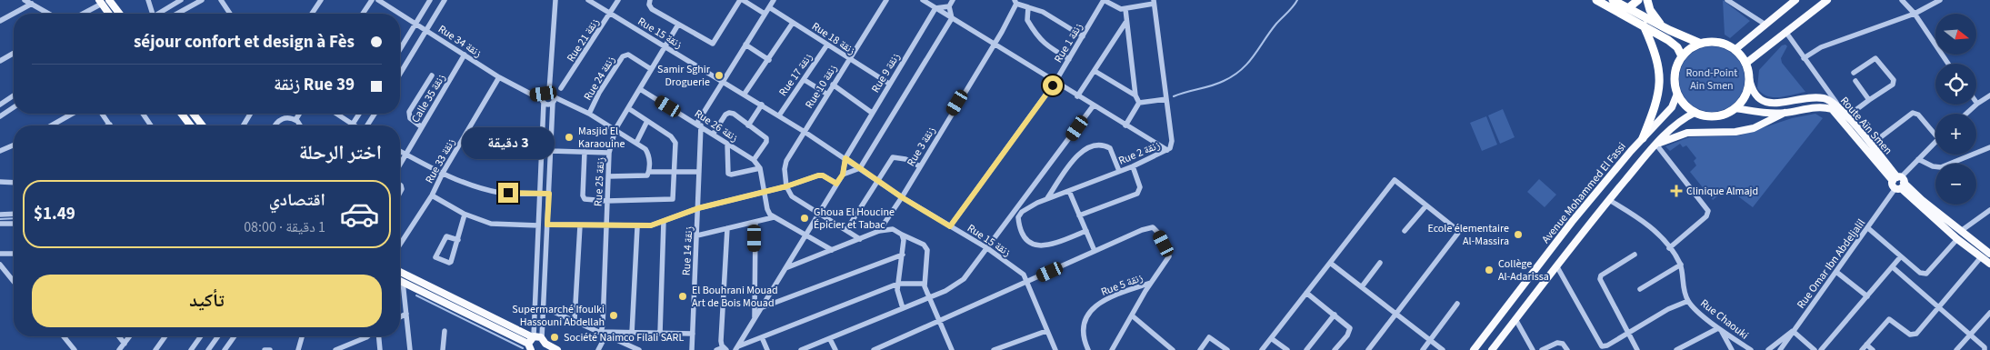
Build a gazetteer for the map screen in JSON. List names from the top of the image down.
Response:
{
  "streets": {
    "main road": ["Route Aïn Smen", "Avenue Mohammed El Fassi"],
    "street": [
      "Rue 15 زنقة",
      "Rue 18 زنقة",
      "Rue 21 زنقة",
      "Rue 34 زنقة",
      "Rue 1 زنقة",
      "Rue 9 زنقة",
      "Rue 17 زنقة",
      "Rue 24 زنقة",
      "Rue 10 زنقة",
      "Calle 35 زنقة",
      "Rue 26 زنقة",
      "Rue 3 زنقة",
      "Rue 2 زنقة",
      "Rue 33 زنقة",
      "Rue 25 زنقة",
      "Rue 14 زنقة",
      "Rue Omar Ibn Abdeljalil",
      "Rue 5 زنقة",
      "Rue Chaouki"
    ]
  },
  "crossings": [
    ["Rue 15 زنقة", "Rue 21 زنقة"],
    ["Rue 15 زنقة", "Rue 1 زنقة"],
    ["Rue 15 زنقة", "Rue 9 زنقة"],
    ["Rue 15 زنقة", "Rue 3 زنقة"],
    ["Rue 15 زنقة", "Rue 25 زنقة"],
    ["Rue 15 زنقة", "Rue 14 زنقة"],
    ["Rue 18 زنقة", "Rue 9 زنقة"],
    ["Rue 18 زنقة", "Rue 17 زنقة"],
    ["Rue 18 زنقة", "Rue 10 زنقة"],
    ["Rue 18 زنقة", "Rue 14 زنقة"],
    ["Rue 21 زنقة", "Rue 34 زنقة"],
    ["Rue 34 زنقة", "Calle 35 زنقة"],
    ["Rue 34 زنقة", "Rue 33 زنقة"],
    ["Rue 1 زنقة", "Rue 2 زنقة"],
    ["Rue 9 زنقة", "Rue 2 زنقة"],
    ["Rue 24 زنقة", "Rue 25 زنقة"],
    ["Rue 26 زنقة", "Rue 25 زنقة"],
    ["Rue 26 زنقة", "Rue 14 زنقة"],
    ["Route Aïn Smen", "Avenue Mohammed El Fassi"],
    ["Route Aïn Smen", "Rue Omar Ibn Abdeljalil"],
    ["Rue 3 زنقة", "Rue 2 زنقة"]
  ],
  "parks": ["Rond-Point Ain Smen"],
  "places": {
    "other": [
      "Samir Sghir Droguerie",
      "Masjid El Karaouine",
      "Ghoua El Houcine Épicier et Tabac",
      "Ecole élementaire Al-Massira",
      "Collège Al-Adarissa",
      "El Bouhrani Mouad Art de Bois Mouad",
      "Supermarché Ifoulki Hassouni Abdellah",
      "Société Naimco Filali SARL"
    ],
    "health": ["Clinique Almajd"]
  },
  "north": "right",
  "page": {
    "map_buttons": ["+", "−"],
    "banner": ["séjour confort et design à Fès", "Rue 39 زنقة"],
    "heading": "اختر الرحلة",
    "bubble": "3 دقيقة",
    "list": [
      {
        "name": "اقتصادي",
        "note": "1 دقيقة · 08:00",
        "value": "$1.49"
      }
    ],
    "buttons": "تأكيد"
  }
}
